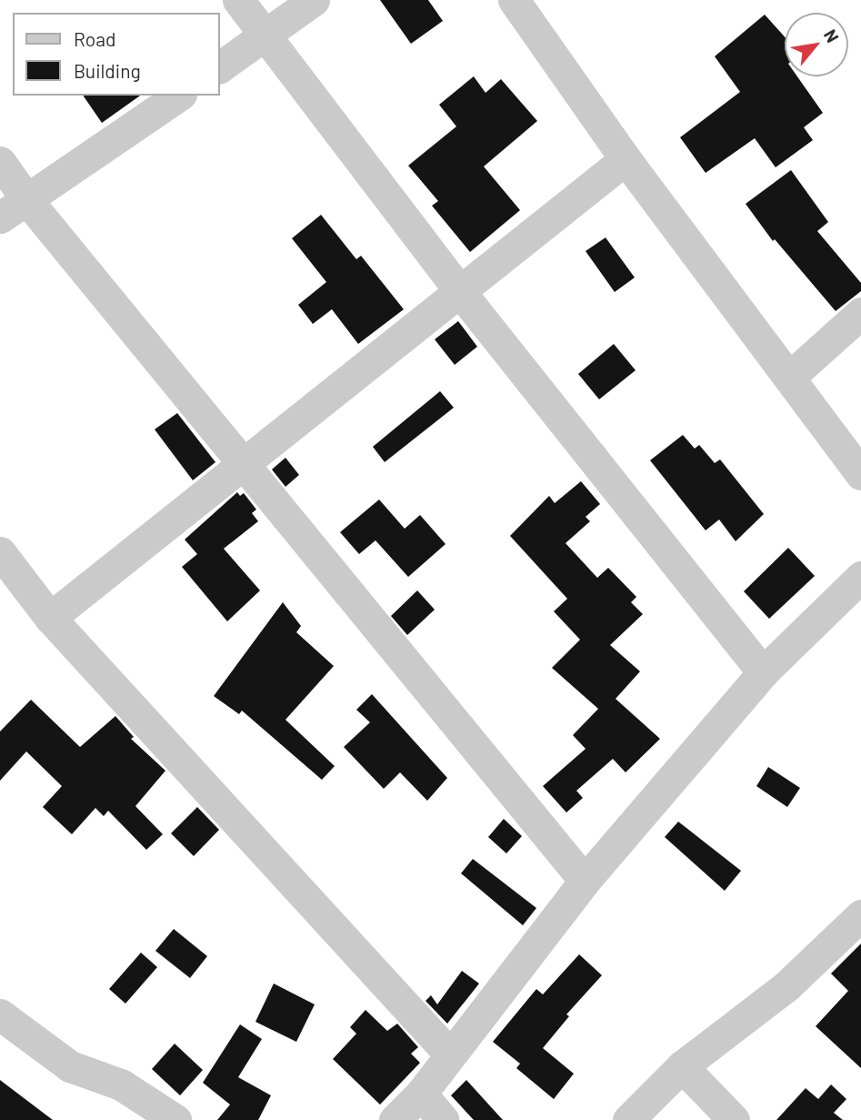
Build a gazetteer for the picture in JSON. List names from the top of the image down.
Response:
{
  "legend": ["Road", "Building"],
  "north": "top right"
}
